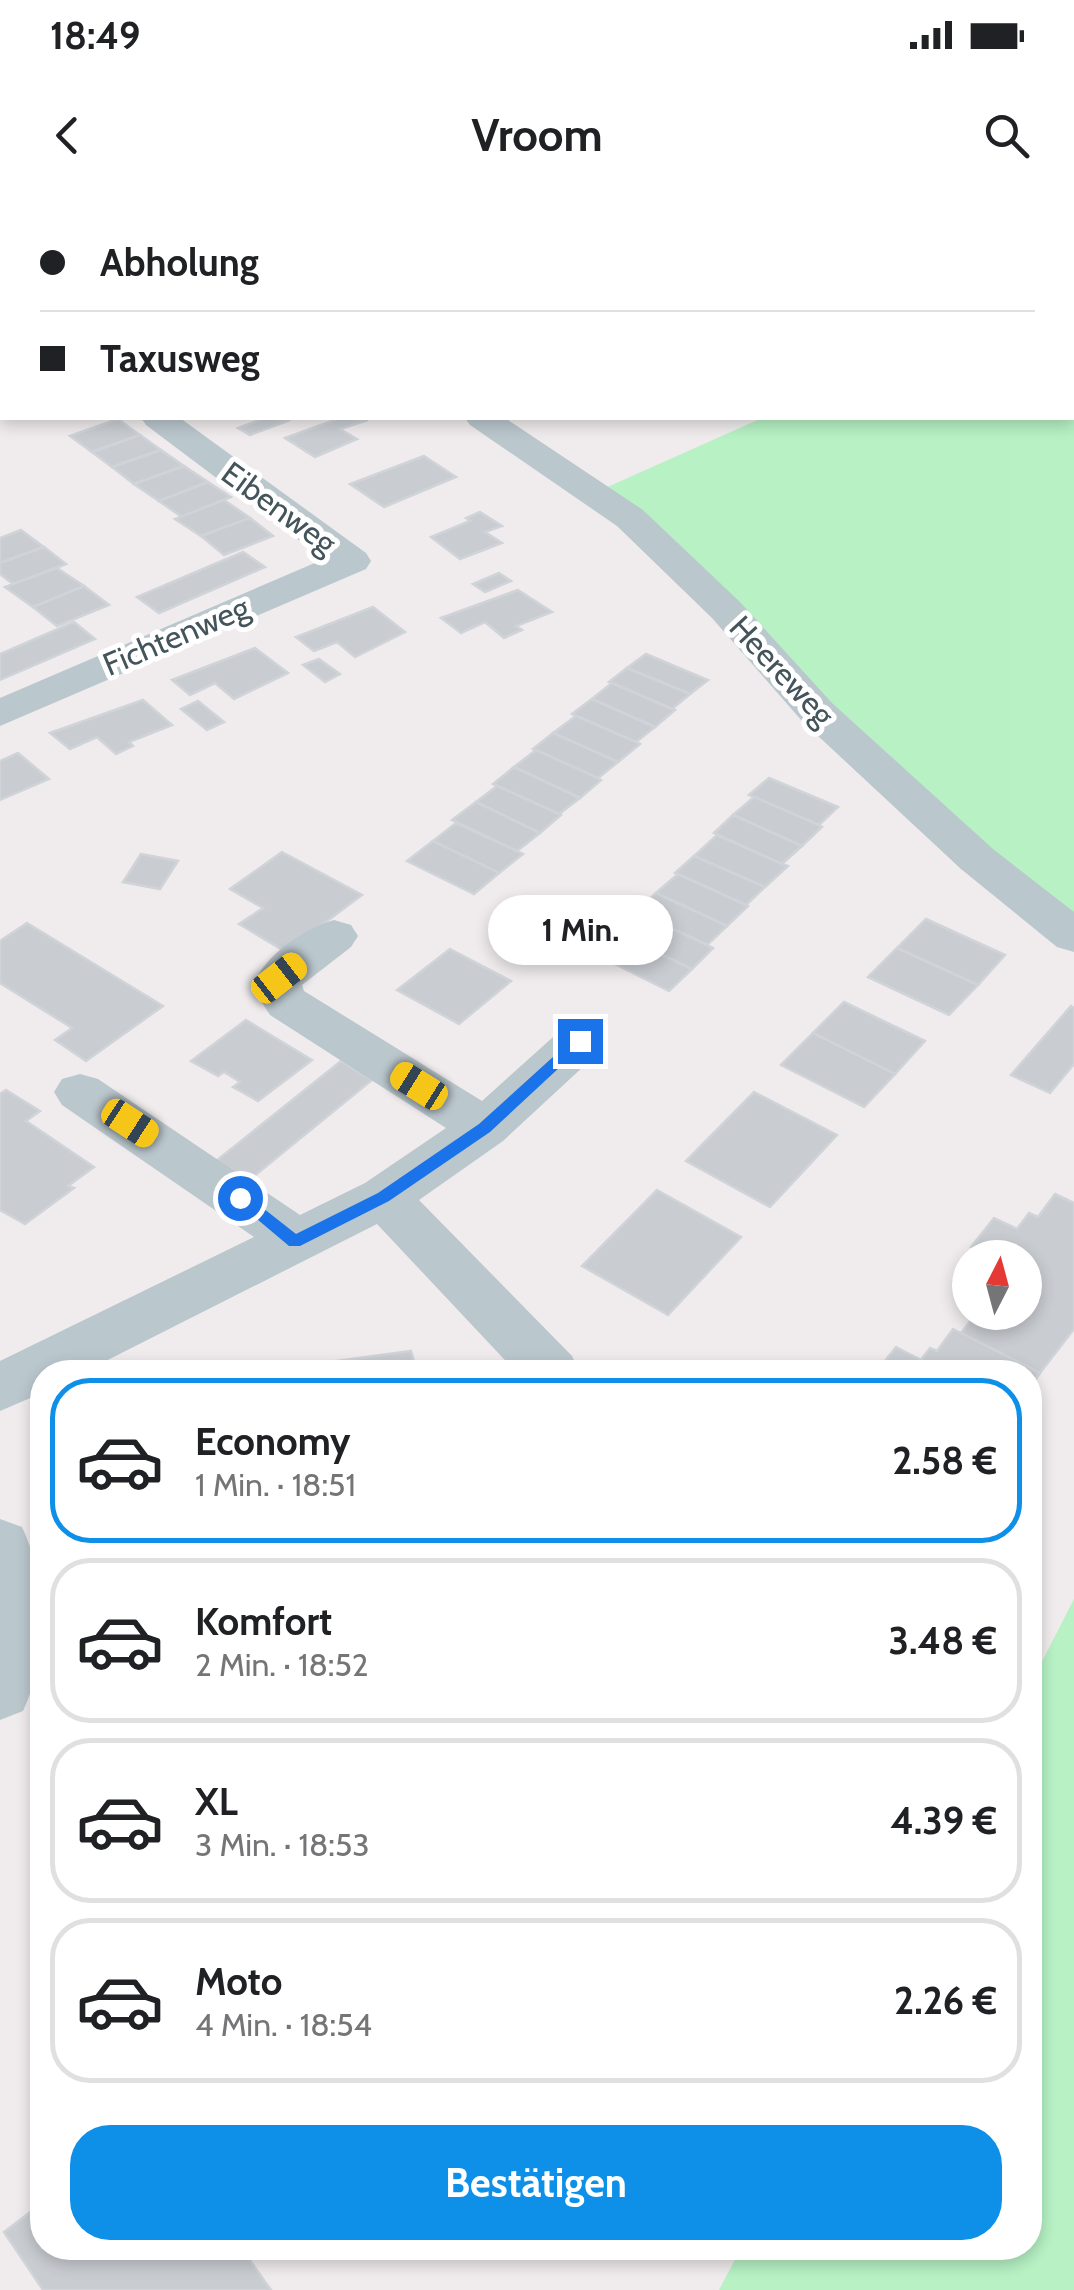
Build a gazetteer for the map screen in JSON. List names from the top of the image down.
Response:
{
  "streets": {
    "street": ["Eibenweg", "Fichtenweg", "Heereweg"]
  },
  "crossings": [
    ["Eibenweg", "Fichtenweg"]
  ],
  "north": "top",
  "page": {
    "status": "18:49",
    "header": "Vroom",
    "banner": ["Abholung", "Taxusweg"],
    "bubble": "1 Min.",
    "list": [
      {
        "name": "Economy",
        "note": "1 Min. · 18:51",
        "value": "2.58 €"
      },
      {
        "name": "Komfort",
        "note": "2 Min. · 18:52",
        "value": "3.48 €"
      },
      {
        "name": "XL",
        "note": "3 Min. · 18:53",
        "value": "4.39 €"
      },
      {
        "name": "Moto",
        "note": "4 Min. · 18:54",
        "value": "2.26 €"
      }
    ],
    "buttons": "Bestätigen"
  }
}
